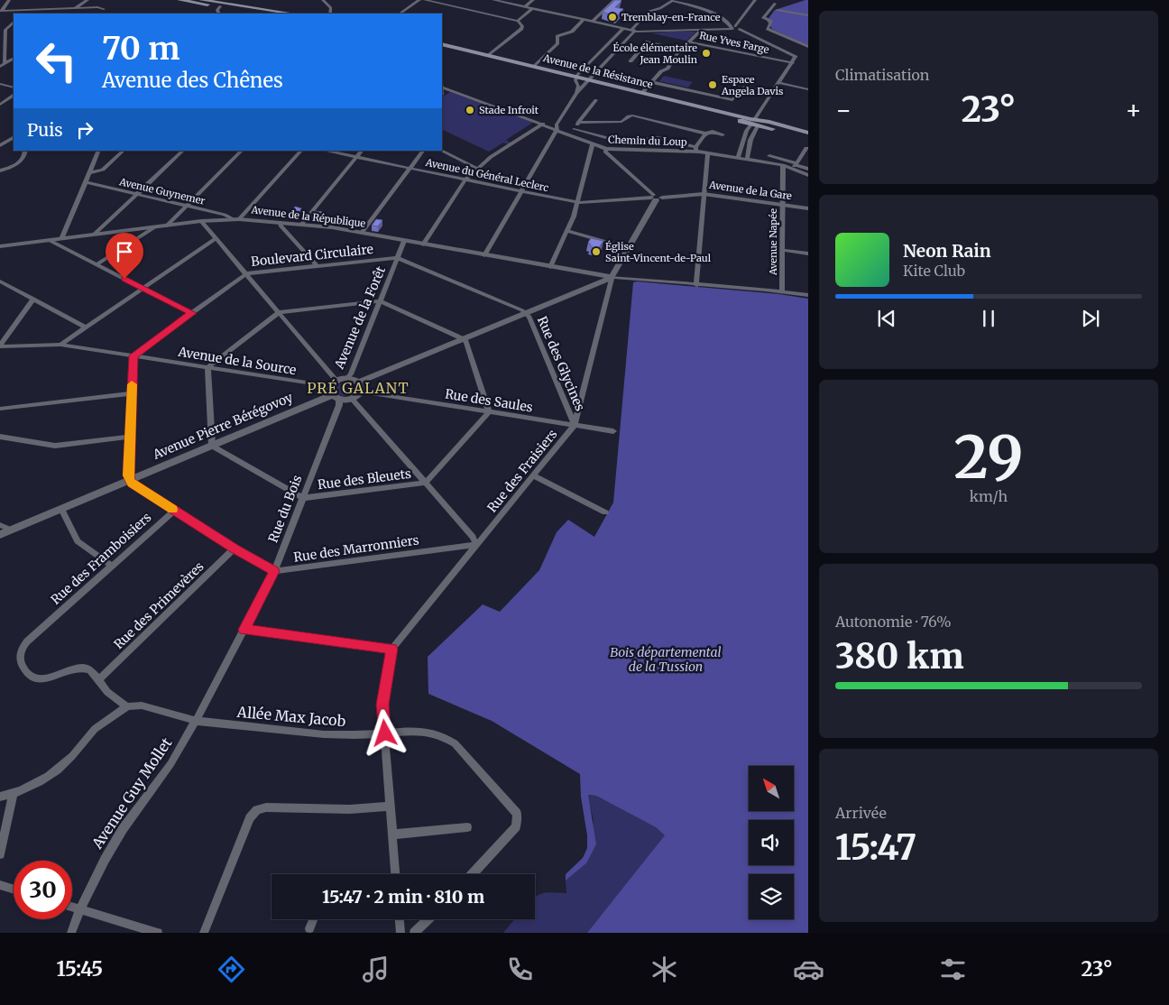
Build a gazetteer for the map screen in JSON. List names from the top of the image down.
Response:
{
  "streets": {
    "main road": ["Avenue de la Résistance"],
    "street": [
      "Rue Yves Farge",
      "Chemin du Loup",
      "Avenue du Général Leclerc",
      "Avenue de la Gare",
      "Avenue Guynemer",
      "Avenue de la République",
      "Avenue Napée",
      "Boulevard Circulaire",
      "Avenue de la Forêt",
      "Avenue de la Source",
      "Rue des Glycines",
      "Rue des Saules",
      "Avenue Pierre Bérégovoy",
      "Rue des Fraisiers",
      "Rue des Bleuets",
      "Rue du Bois",
      "Rue des Marronniers",
      "Rue des Framboisiers",
      "Rue des Primevères",
      "Allée Max Jacob",
      "Avenue Guy Mollet"
    ]
  },
  "crossings": [
    ["Rue Yves Farge", "Avenue de la Résistance"],
    ["Chemin du Loup", "Avenue Napée"],
    ["Avenue du Général Leclerc", "Avenue de la Gare"],
    ["Avenue de la Gare", "Avenue Napée"],
    ["Avenue Guynemer", "Avenue de la République"],
    ["Avenue de la République", "Avenue de la Forêt"],
    ["Avenue de la République", "Rue des Fraisiers"],
    ["Boulevard Circulaire", "Avenue de la Forêt"],
    ["Boulevard Circulaire", "Avenue de la Source"],
    ["Boulevard Circulaire", "Rue des Glycines"],
    ["Avenue de la Source", "Avenue Pierre Bérégovoy"],
    ["Avenue de la Source", "Rue du Bois"],
    ["Rue des Glycines", "Rue des Saules"],
    ["Rue des Glycines", "Rue des Fraisiers"],
    ["Rue des Saules", "Rue des Fraisiers"],
    ["Avenue Pierre Bérégovoy", "Rue des Bleuets"],
    ["Avenue Pierre Bérégovoy", "Rue du Bois"],
    ["Rue des Fraisiers", "Rue des Marronniers"],
    ["Rue des Bleuets", "Rue du Bois"],
    ["Rue du Bois", "Rue des Marronniers"],
    ["Rue du Bois", "Allée Max Jacob"],
    ["Rue du Bois", "Avenue Guy Mollet"],
    ["Rue des Framboisiers", "Rue des Primevères"],
    ["Allée Max Jacob", "Avenue Guy Mollet"]
  ],
  "districts": ["PRÉ GALANT"],
  "parks": ["Bois départemental de la Tussion"],
  "places": [
    "Tremblay-en-France",
    "École élémentaire Jean Moulin",
    "Espace Angela Davis",
    "Stade Infroit",
    "Église Saint-Vincent-de-Paul"
  ],
  "north": "top left",
  "page": {
    "tile": [
      "Climatisation",
      ["29", "km/h"],
      ["Autonomie · 76%", "380 km"],
      ["Arrivée", "15:47"]
    ],
    "turn": ["70 m", "Avenue des Chênes"],
    "heat": ["−", "23°", "+"],
    "then": "Puis",
    "song": ["Neon Rain", "Kite Club"],
    "limit": "30",
    "trip": "15:47 · 2 min · 810 m",
    "tabs": ["15:45", "23°"]
  }
}
